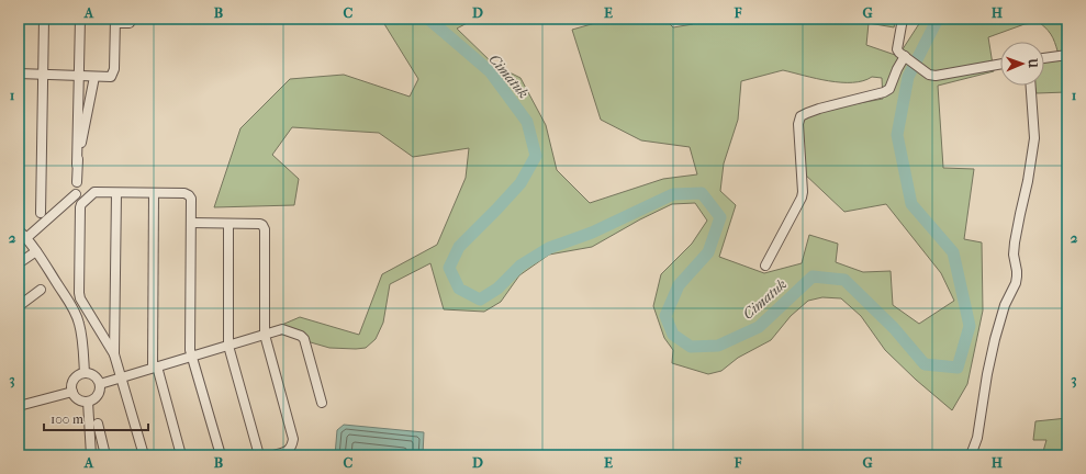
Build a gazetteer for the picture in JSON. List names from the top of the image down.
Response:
{
  "water": ["Cimatuk"],
  "scale_bar": "100 m",
  "north": "right",
  "grid": {
    "columns": [
      "A",
      "B",
      "C",
      "D",
      "E",
      "F",
      "G",
      "H"
    ],
    "rows": ["1", "2", "3"]
  }
}
